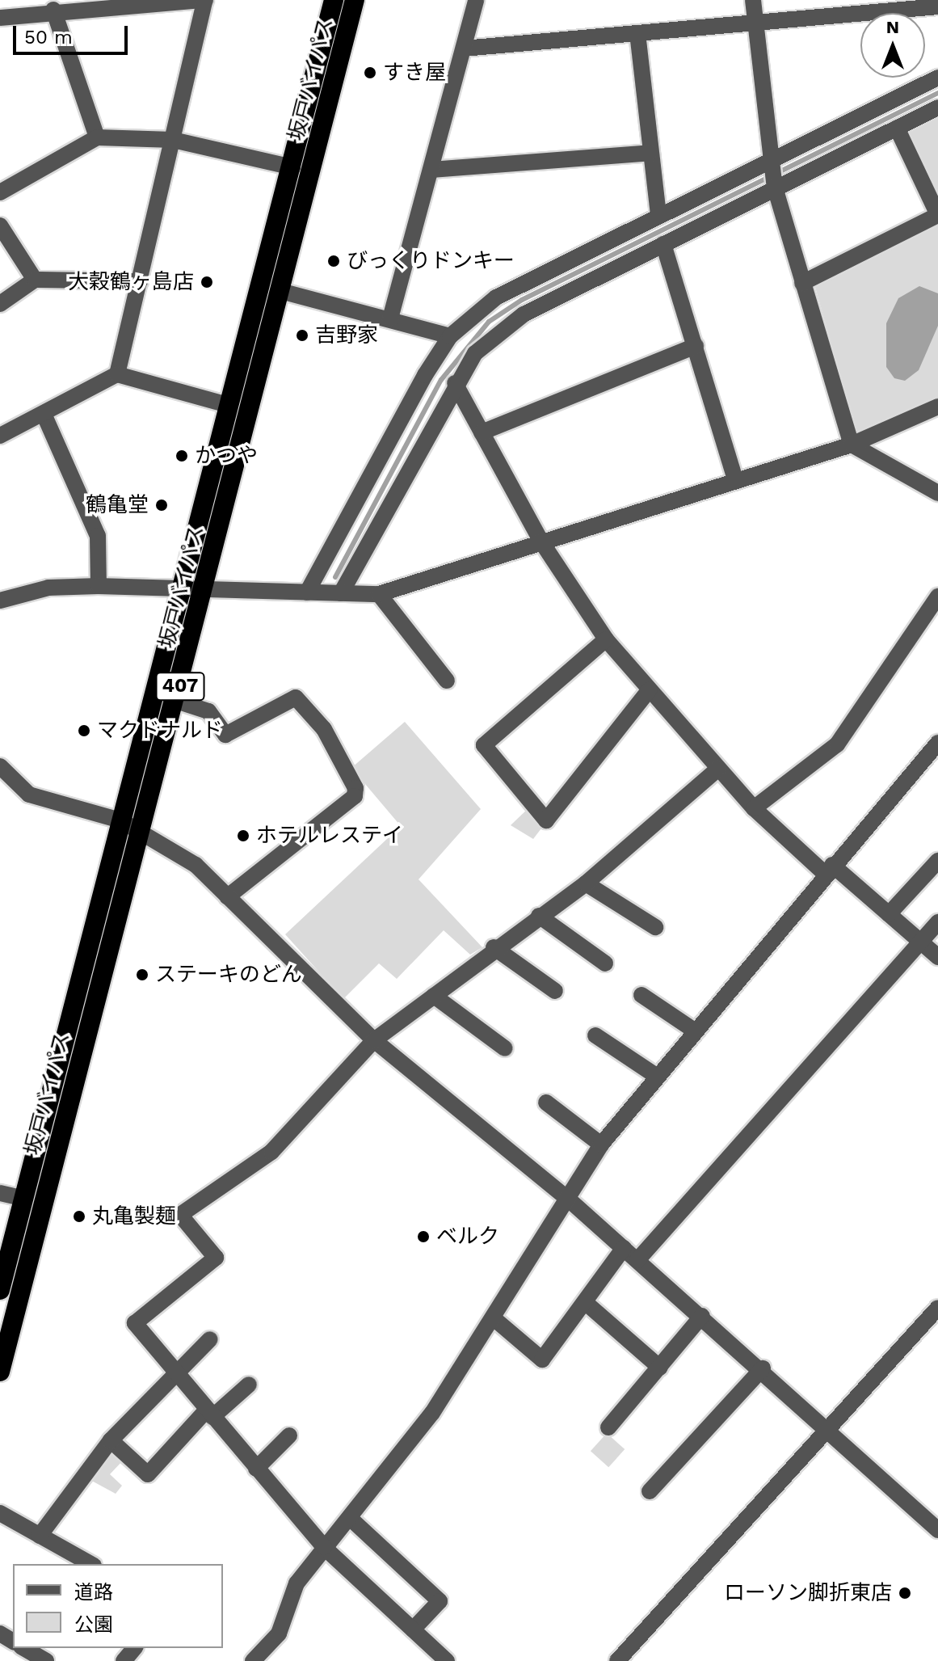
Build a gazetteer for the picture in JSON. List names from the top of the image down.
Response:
{
  "streets": {
    "highway": ["坂戸バイパス", "407"]
  },
  "places": [
    "すき屋",
    "びっくりドンキー",
    "大穀鶴ヶ島店",
    "吉野家",
    "かつや",
    "鶴亀堂",
    "マクドナルド",
    "ホテルレステイ",
    "ステーキのどん",
    "丸亀製麺",
    "ベルク",
    "ローソン脚折東店"
  ],
  "legend": ["道路", "公園"],
  "scale_bar": "50 m",
  "north": "top"
}
